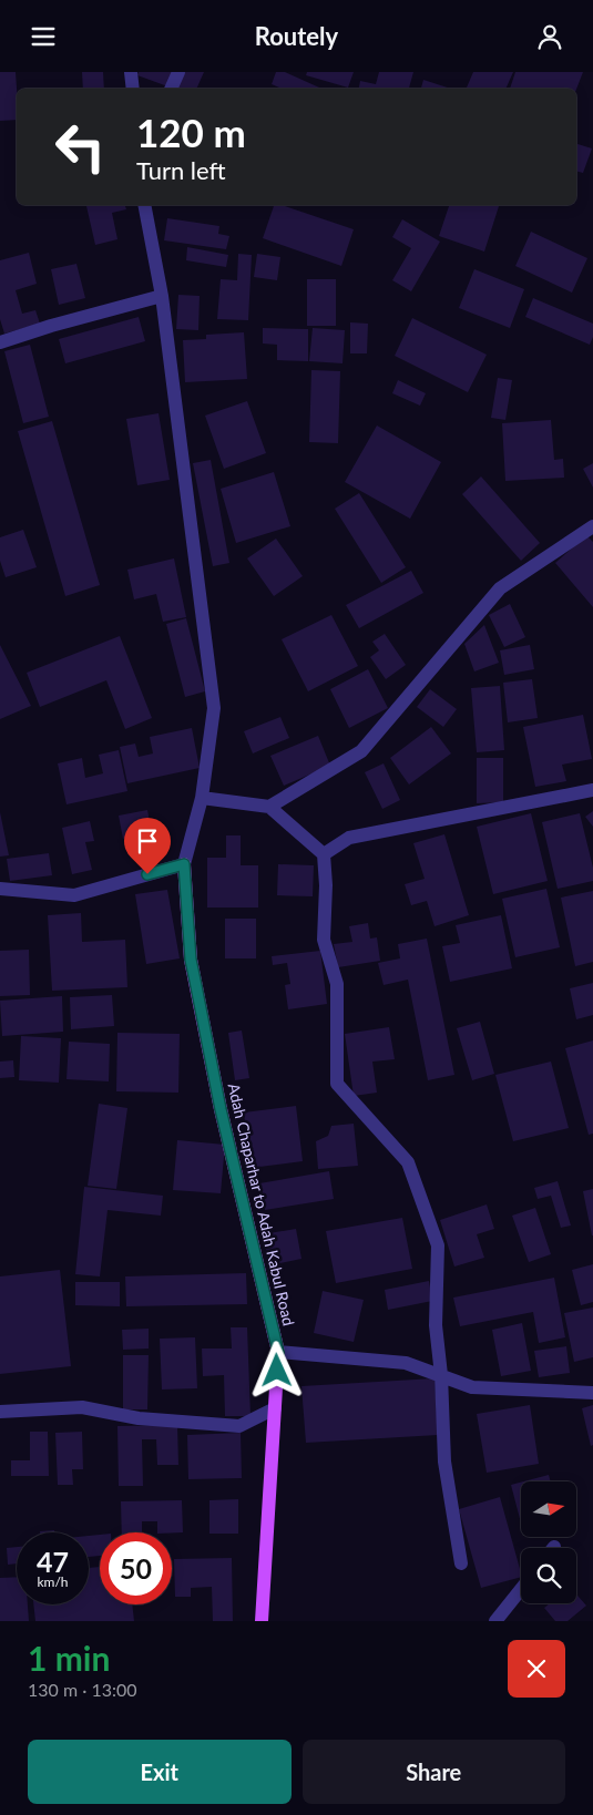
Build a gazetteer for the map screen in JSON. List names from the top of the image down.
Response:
{
  "streets": {
    "main road": ["Adah Chaparhar to Adah Kabul Road"]
  },
  "north": "right",
  "page": {
    "header": "Routely",
    "turn": ["120 m", "Turn left"],
    "speed": "47 km/h",
    "limit": "50",
    "heading": ["1 min", "130 m · 13:00"],
    "buttons": ["Exit", "Share"]
  }
}
